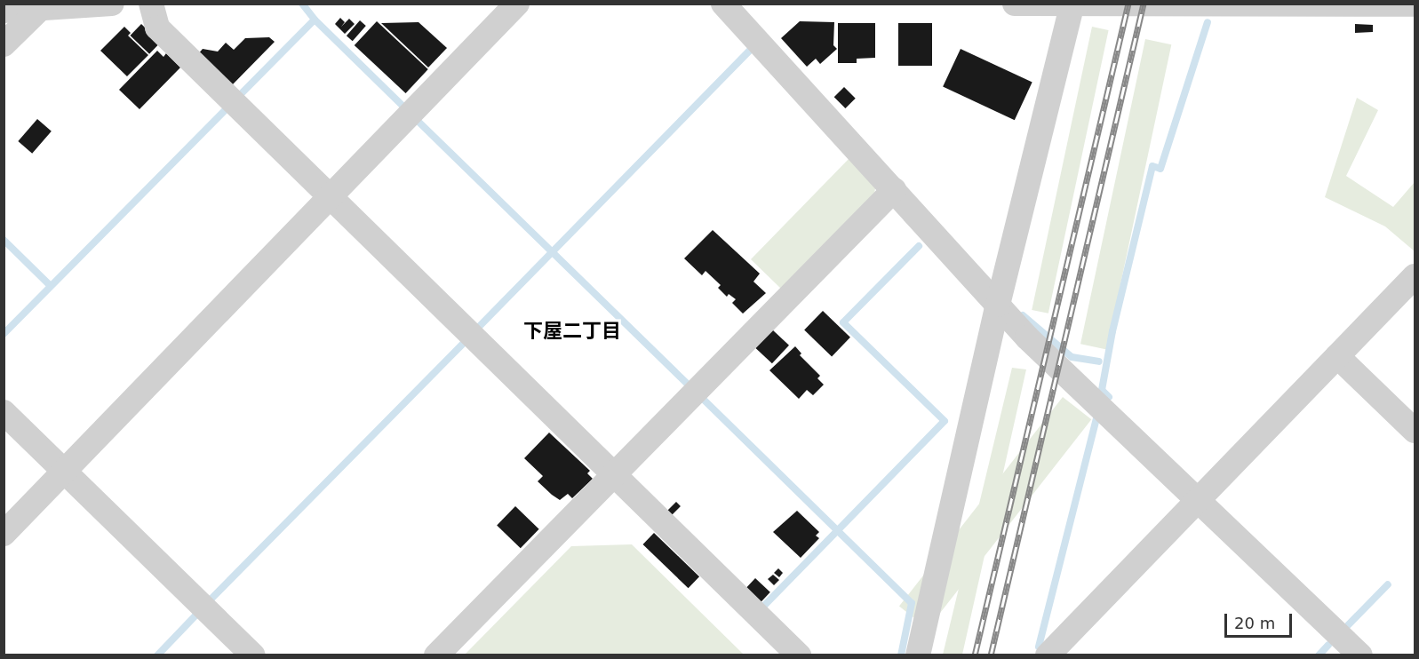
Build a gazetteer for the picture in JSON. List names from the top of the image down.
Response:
{
  "districts": ["下屋二丁目"],
  "scale_bar": "20 m"
}
